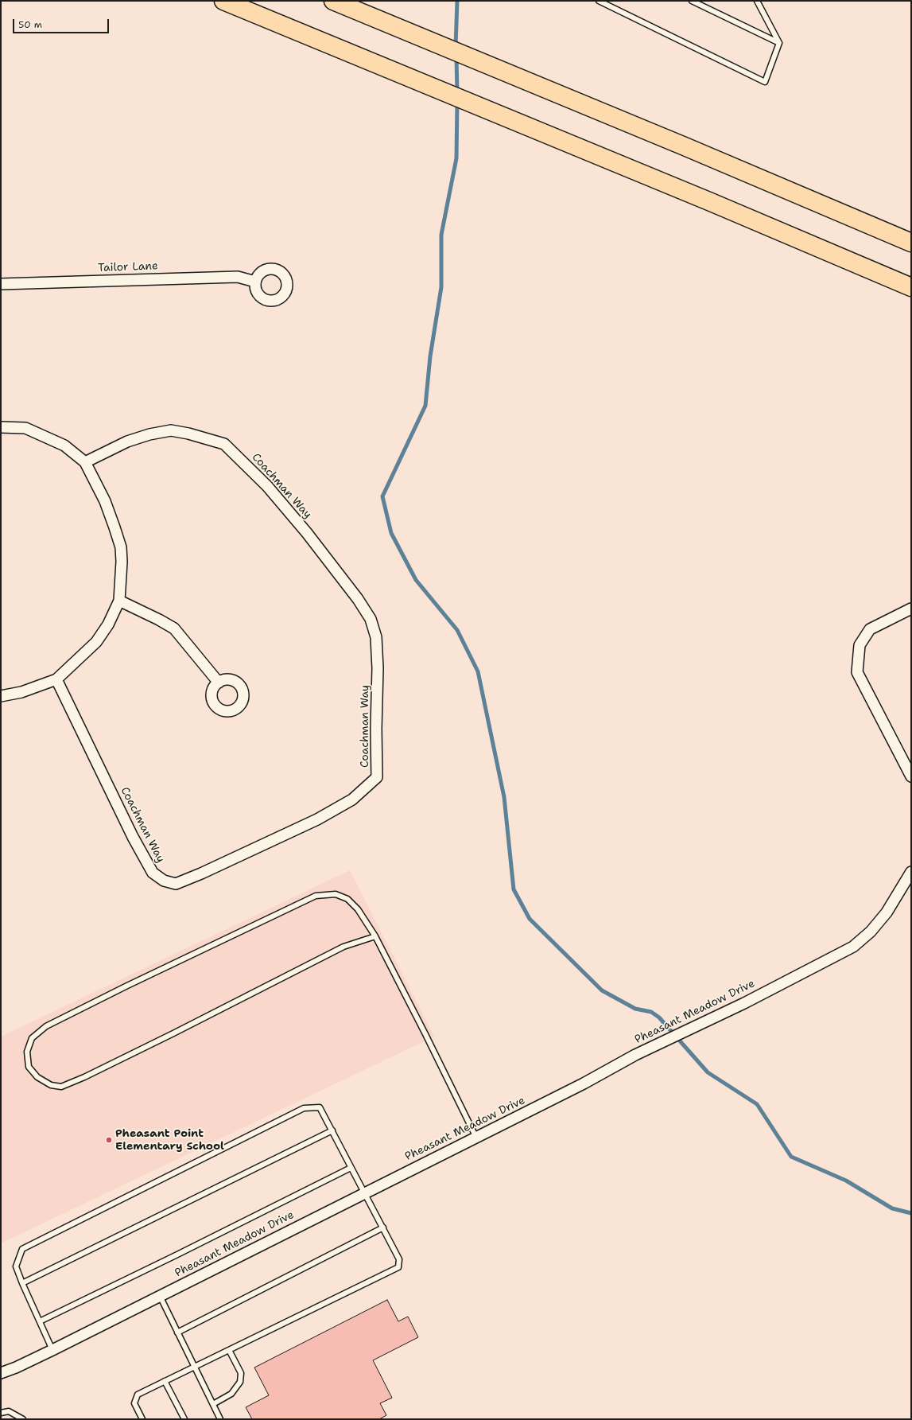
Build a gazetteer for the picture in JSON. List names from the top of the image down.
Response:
{
  "streets": {
    "street": ["Tailor Lane", "Coachman Way", "Pheasant Meadow Drive"]
  },
  "places": ["Pheasant Point Elementary School"],
  "scale_bar": "50 m"
}
